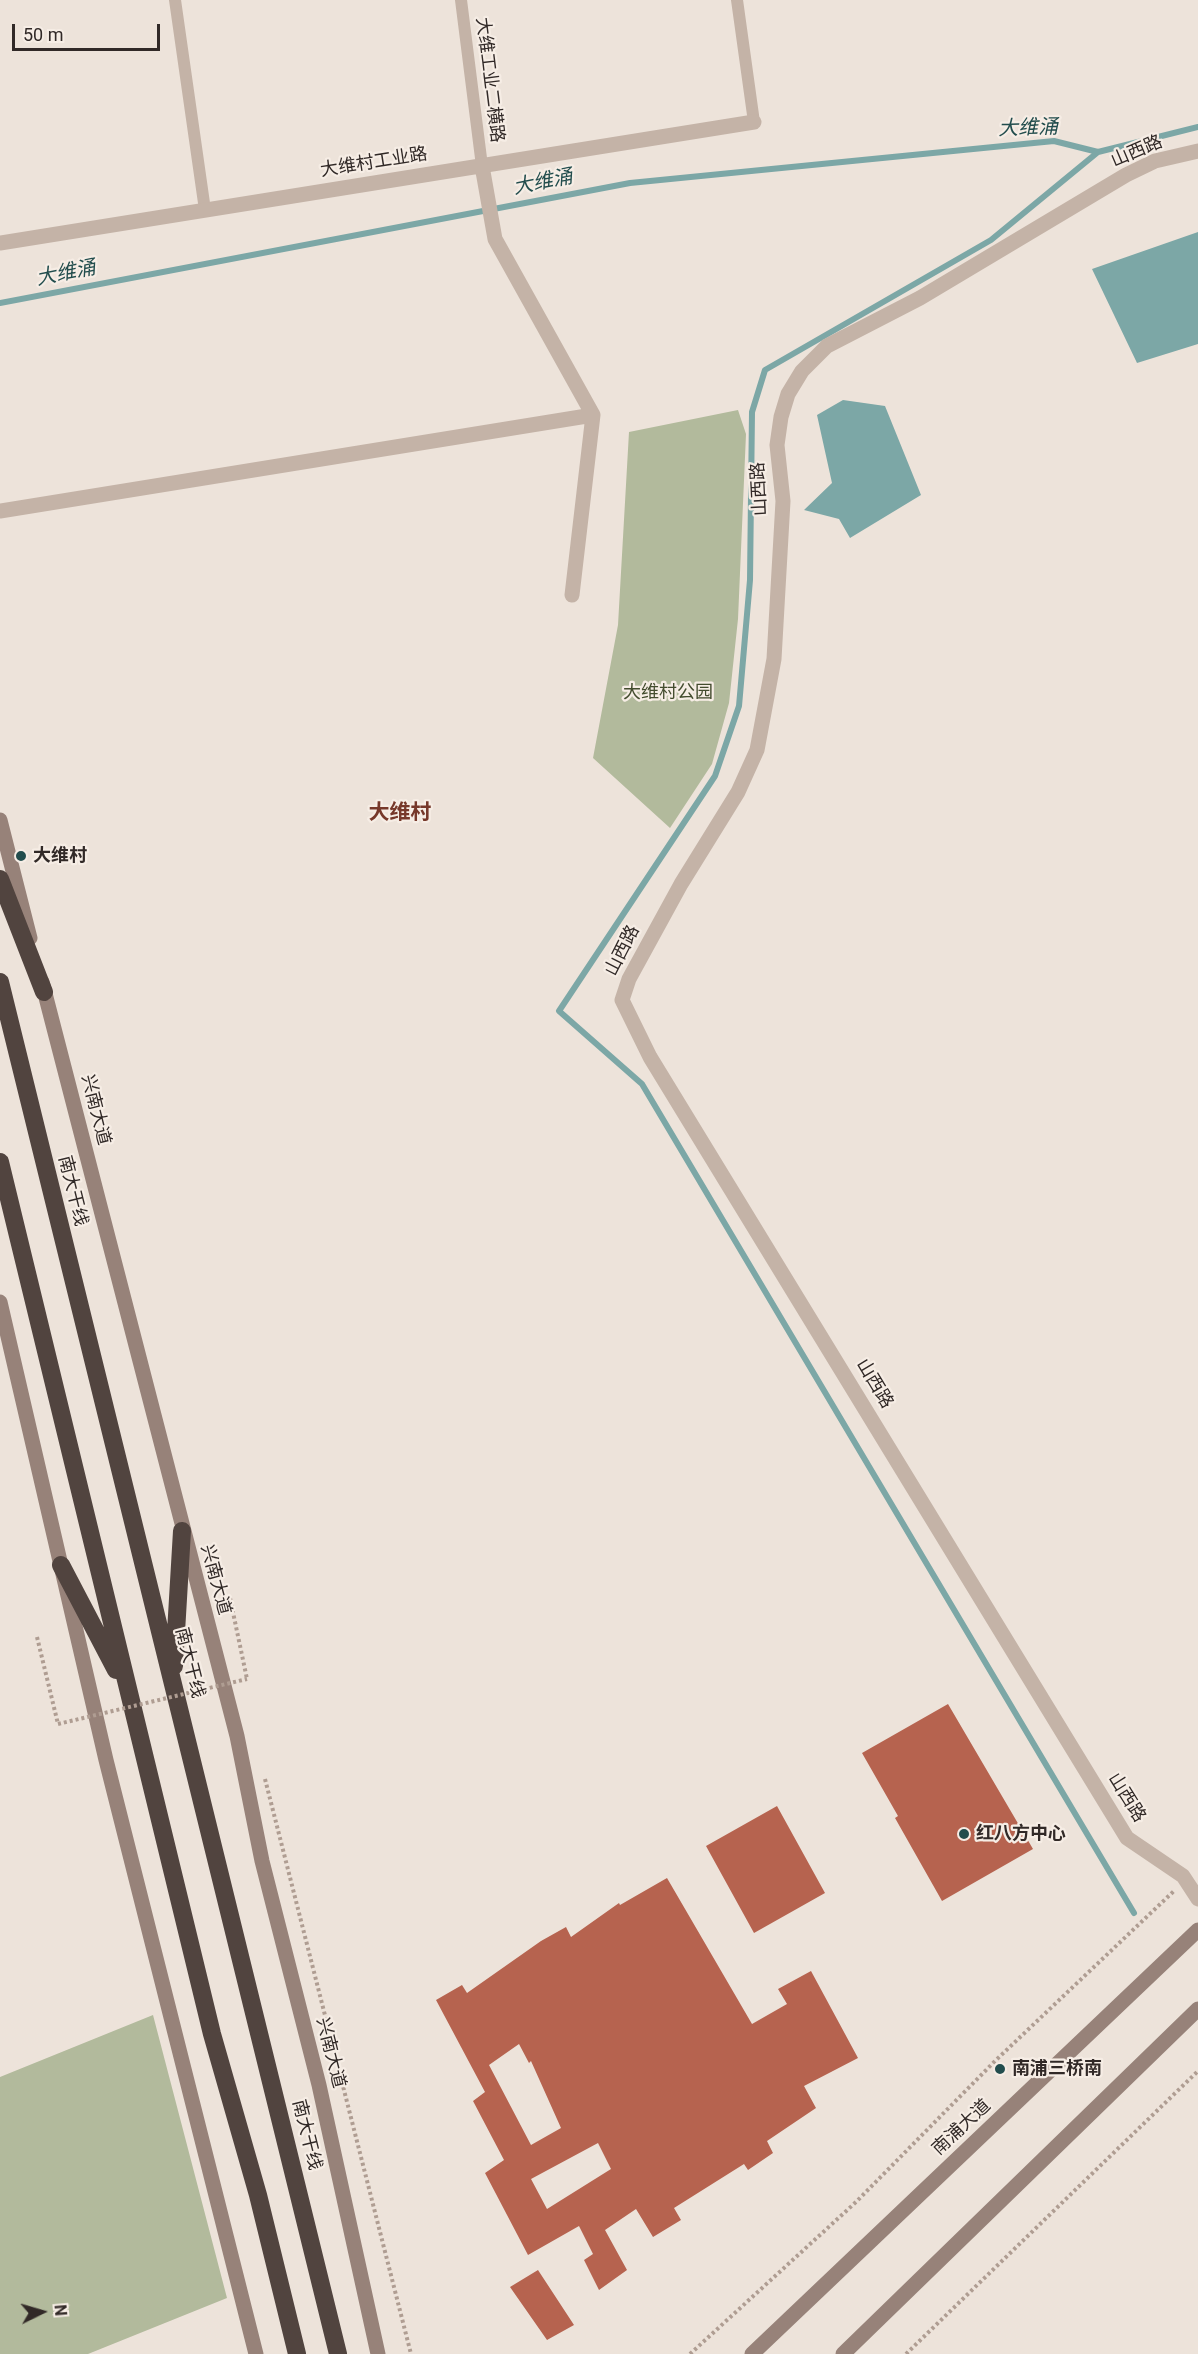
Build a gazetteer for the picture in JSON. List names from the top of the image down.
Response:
{
  "streets": {
    "highway": ["南大干线"],
    "main road": ["兴南大道", "南浦大道"],
    "street": ["山西路", "大维村工业路"],
    "lane": ["大维工业二横路"]
  },
  "crossings": [
    ["大维工业二横路", "大维村工业路"]
  ],
  "districts": ["大维村"],
  "water": ["大维涌"],
  "parks": ["大维村公园"],
  "places": ["大维村", "红八方中心", "南浦三桥南"],
  "scale_bar": "50 m",
  "north": "right"
}
